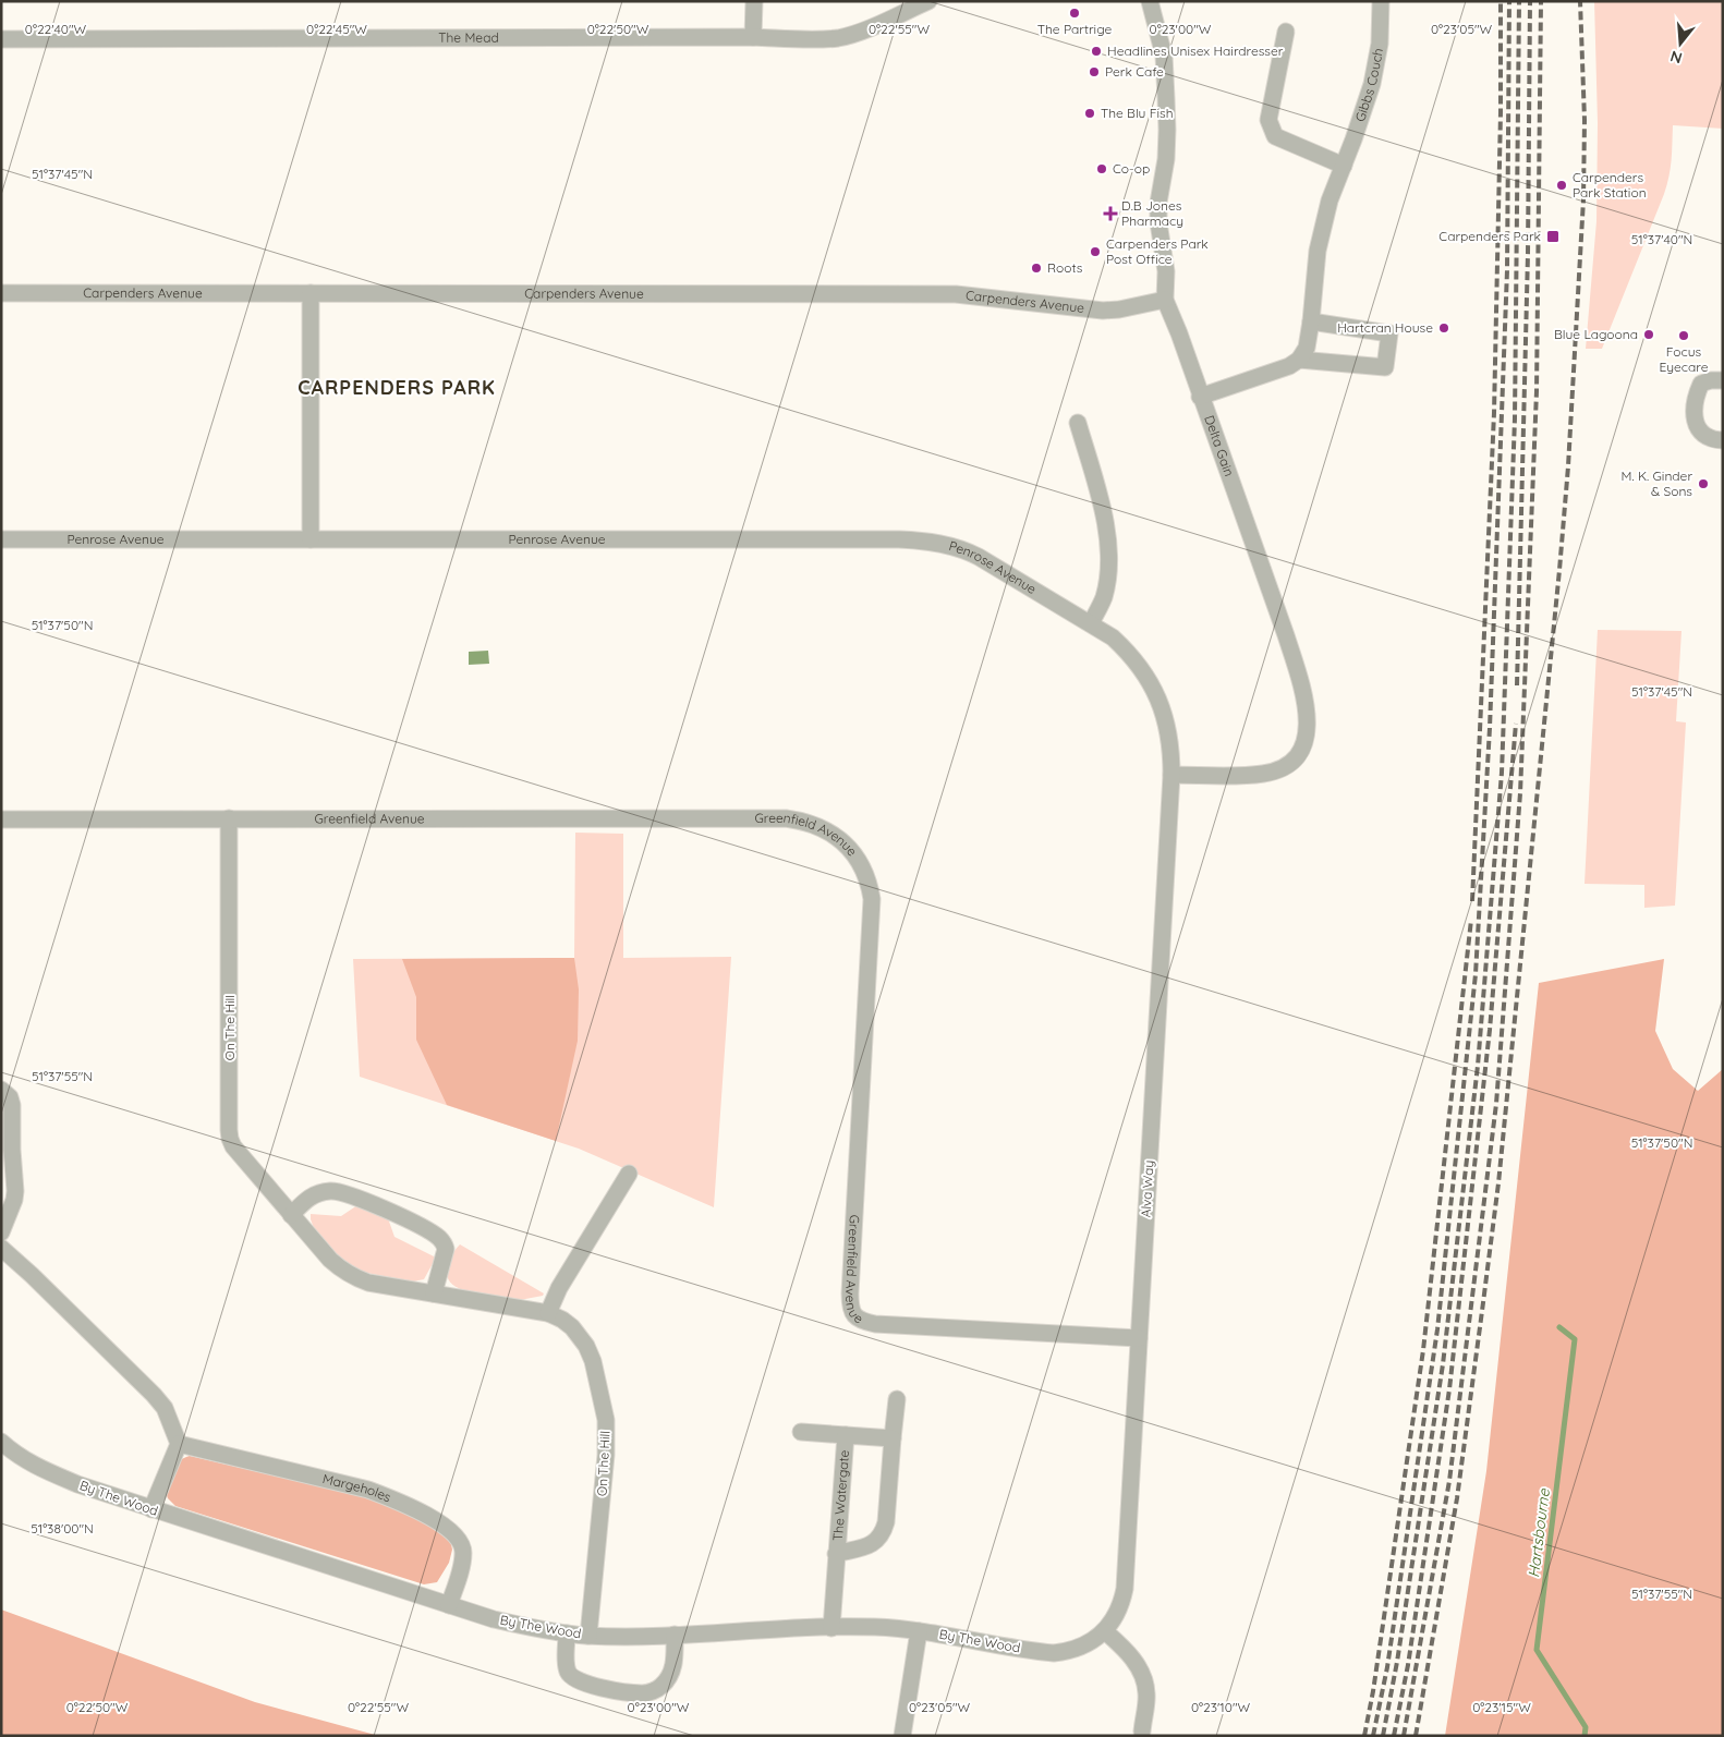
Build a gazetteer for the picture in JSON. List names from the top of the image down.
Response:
{
  "streets": {
    "street": [
      "The Mead",
      "Gibbs Couch",
      "Carpenders Avenue",
      "Delta Gain",
      "Penrose Avenue",
      "Greenfield Avenue",
      "On The Hill",
      "Alva Way",
      "Margeholes",
      "The Watergate",
      "By The Wood"
    ]
  },
  "crossings": [
    ["Carpenders Avenue", "Delta Gain"],
    ["Delta Gain", "Penrose Avenue"],
    ["Delta Gain", "Alva Way"],
    ["Penrose Avenue", "Alva Way"],
    ["Greenfield Avenue", "On The Hill"],
    ["Greenfield Avenue", "Alva Way"],
    ["On The Hill", "By The Wood"],
    ["Alva Way", "By The Wood"],
    ["Margeholes", "By The Wood"],
    ["The Watergate", "By The Wood"]
  ],
  "districts": ["CARPENDERS PARK"],
  "water": ["Hartsbourne"],
  "places": {
    "other": [
      "The Partrige",
      "Headlines Unisex Hairdresser",
      "Perk Cafe",
      "The Blu Fish",
      "Co-op",
      "Carpenders Park Station",
      "Carpenders Park Post Office",
      "Roots",
      "Hartcran House",
      "Blue Lagoona",
      "Focus Eyecare",
      "M. K. Ginder & Sons"
    ],
    "health": ["D.B Jones Pharmacy"],
    "transit": ["Carpenders Park"]
  },
  "north": "bottom",
  "coordinates": [
    "0°22'40\"W",
    "0°22'45\"W",
    "0°22'50\"W",
    "0°22'55\"W",
    "0°23'00\"W",
    "0°23'05\"W",
    "51°37'45\"N",
    "51°37'40\"N",
    "51°37'50\"N",
    "51°37'55\"N",
    "51°38'00\"N",
    "0°23'10\"W",
    "0°23'15\"W"
  ]
}
